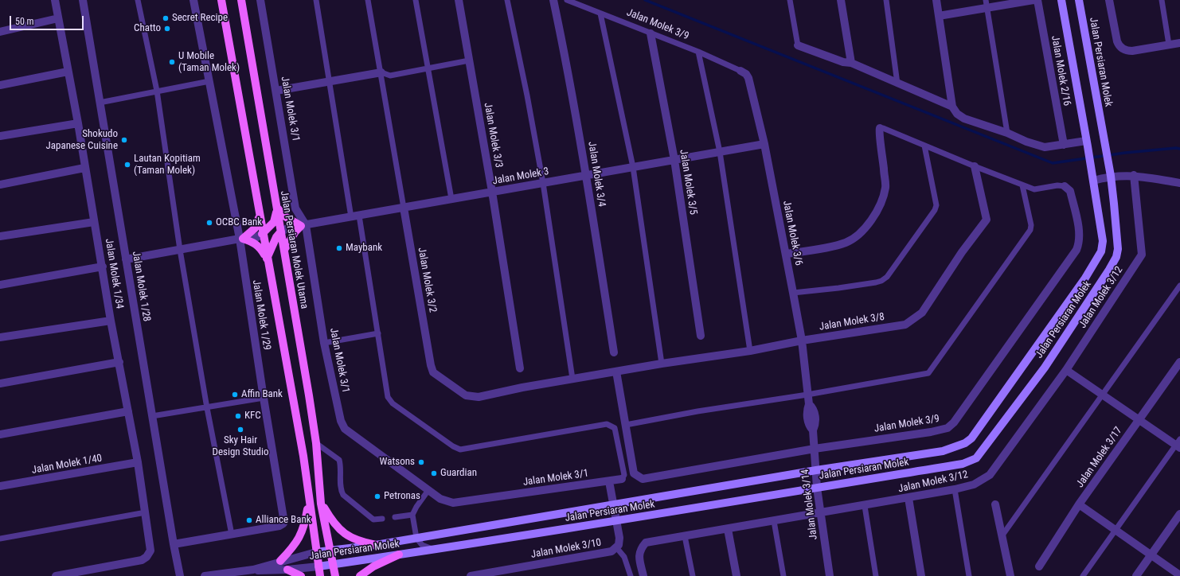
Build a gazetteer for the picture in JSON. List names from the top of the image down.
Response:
{
  "streets": {
    "main road": ["Jalan Persiaran Molek", "Jalan Persiaran Molek Utama"],
    "street": [
      "Jalan Molek 3/9",
      "Jalan Molek 2/16",
      "Jalan Molek 3/1",
      "Jalan Molek 3/3",
      "Jalan Molek 3/4",
      "Jalan Molek 3",
      "Jalan Molek 3/5",
      "Jalan Molek 3/6",
      "Jalan Molek 1/34",
      "Jalan Molek 3/2",
      "Jalan Molek 1/28",
      "Jalan Molek 3/12",
      "Jalan Molek 1/29",
      "Jalan Molek 3/8",
      "Jalan Molek 3/17",
      "Jalan Molek 1/40",
      "Jalan Molek 3/14",
      "Jalan Molek 3/10"
    ]
  },
  "crossings": [
    ["Jalan Molek 3/9", "Jalan Molek 3/5"],
    ["Jalan Molek 3/9", "Jalan Molek 3/6"],
    ["Jalan Molek 3/9", "Jalan Molek 3/14"],
    ["Jalan Persiaran Molek", "Jalan Persiaran Molek Utama"],
    ["Jalan Persiaran Molek", "Jalan Molek 3/14"],
    ["Jalan Persiaran Molek", "Jalan Molek 3/10"],
    ["Jalan Molek 3/1", "Jalan Molek 3"],
    ["Jalan Molek 3/1", "Jalan Molek 3/10"],
    ["Jalan Molek 3/3", "Jalan Molek 3"],
    ["Jalan Molek 3/4", "Jalan Molek 3"],
    ["Jalan Molek 3", "Jalan Molek 3/5"],
    ["Jalan Molek 3", "Jalan Molek 3/6"],
    ["Jalan Molek 3", "Jalan Persiaran Molek Utama"],
    ["Jalan Molek 3", "Jalan Molek 3/2"],
    ["Jalan Molek 3/6", "Jalan Molek 3/8"],
    ["Jalan Molek 3/6", "Jalan Molek 3/14"],
    ["Jalan Molek 1/34", "Jalan Molek 1/40"],
    ["Jalan Molek 3/2", "Jalan Molek 3/8"],
    ["Jalan Molek 1/28", "Jalan Molek 1/29"],
    ["Jalan Molek 3/12", "Jalan Molek 3/14"]
  ],
  "places": [
    "Secret Recipe",
    "Chatto",
    "U Mobile (Taman Molek)",
    "Shokudo Japanese Cuisine",
    "Lautan Kopitiam (Taman Molek)",
    "OCBC Bank",
    "Maybank",
    "Affin Bank",
    "KFC",
    "Sky Hair Design Studio",
    "Watsons",
    "Guardian",
    "Petronas",
    "Alliance Bank"
  ],
  "scale_bar": "50 m"
}
